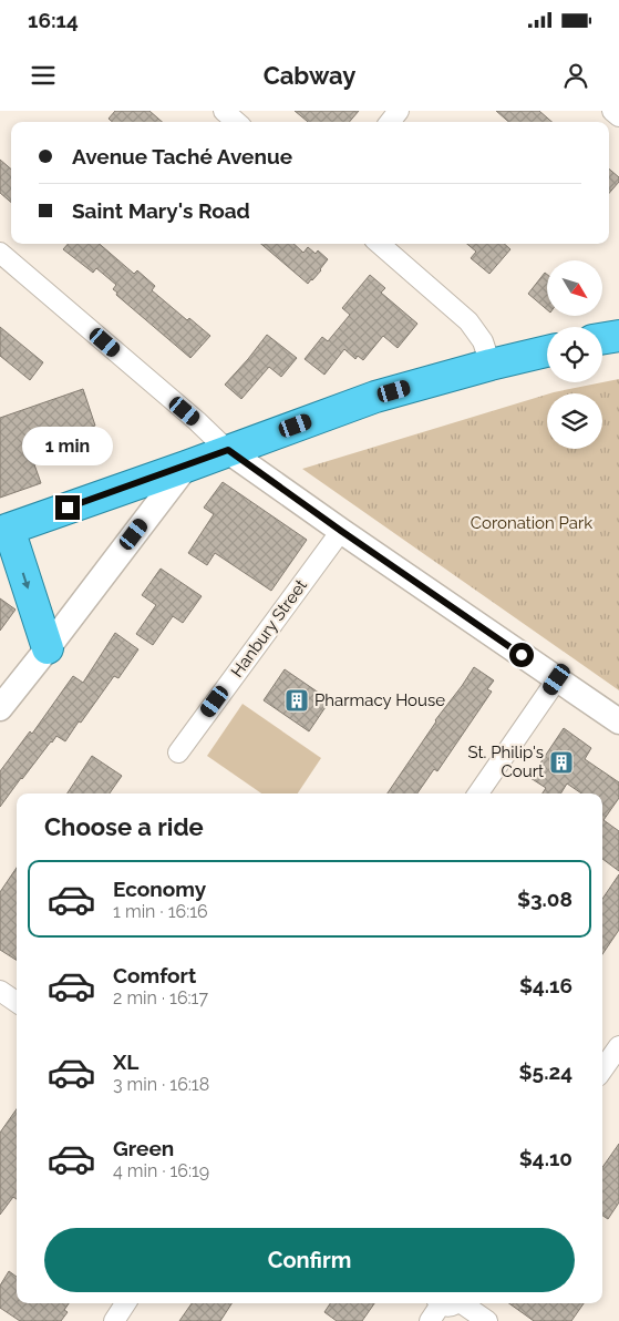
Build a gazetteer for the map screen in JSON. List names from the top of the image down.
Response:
{
  "streets": {
    "street": ["Hanbury Street"]
  },
  "parks": ["Coronation Park"],
  "places": {
    "building": ["Pharmacy House", "St. Philip's Court"]
  },
  "north": "bottom right",
  "page": {
    "status": "16:14",
    "header": "Cabway",
    "banner": ["Avenue Taché Avenue", "Saint Mary's Road"],
    "bubble": "1 min",
    "heading": "Choose a ride",
    "list": [
      {
        "name": "Economy",
        "note": "1 min · 16:16",
        "value": "$3.08"
      },
      {
        "name": "Comfort",
        "note": "2 min · 16:17",
        "value": "$4.16"
      },
      {
        "name": "XL",
        "note": "3 min · 16:18",
        "value": "$5.24"
      },
      {
        "name": "Green",
        "note": "4 min · 16:19",
        "value": "$4.10"
      }
    ],
    "buttons": "Confirm"
  }
}
